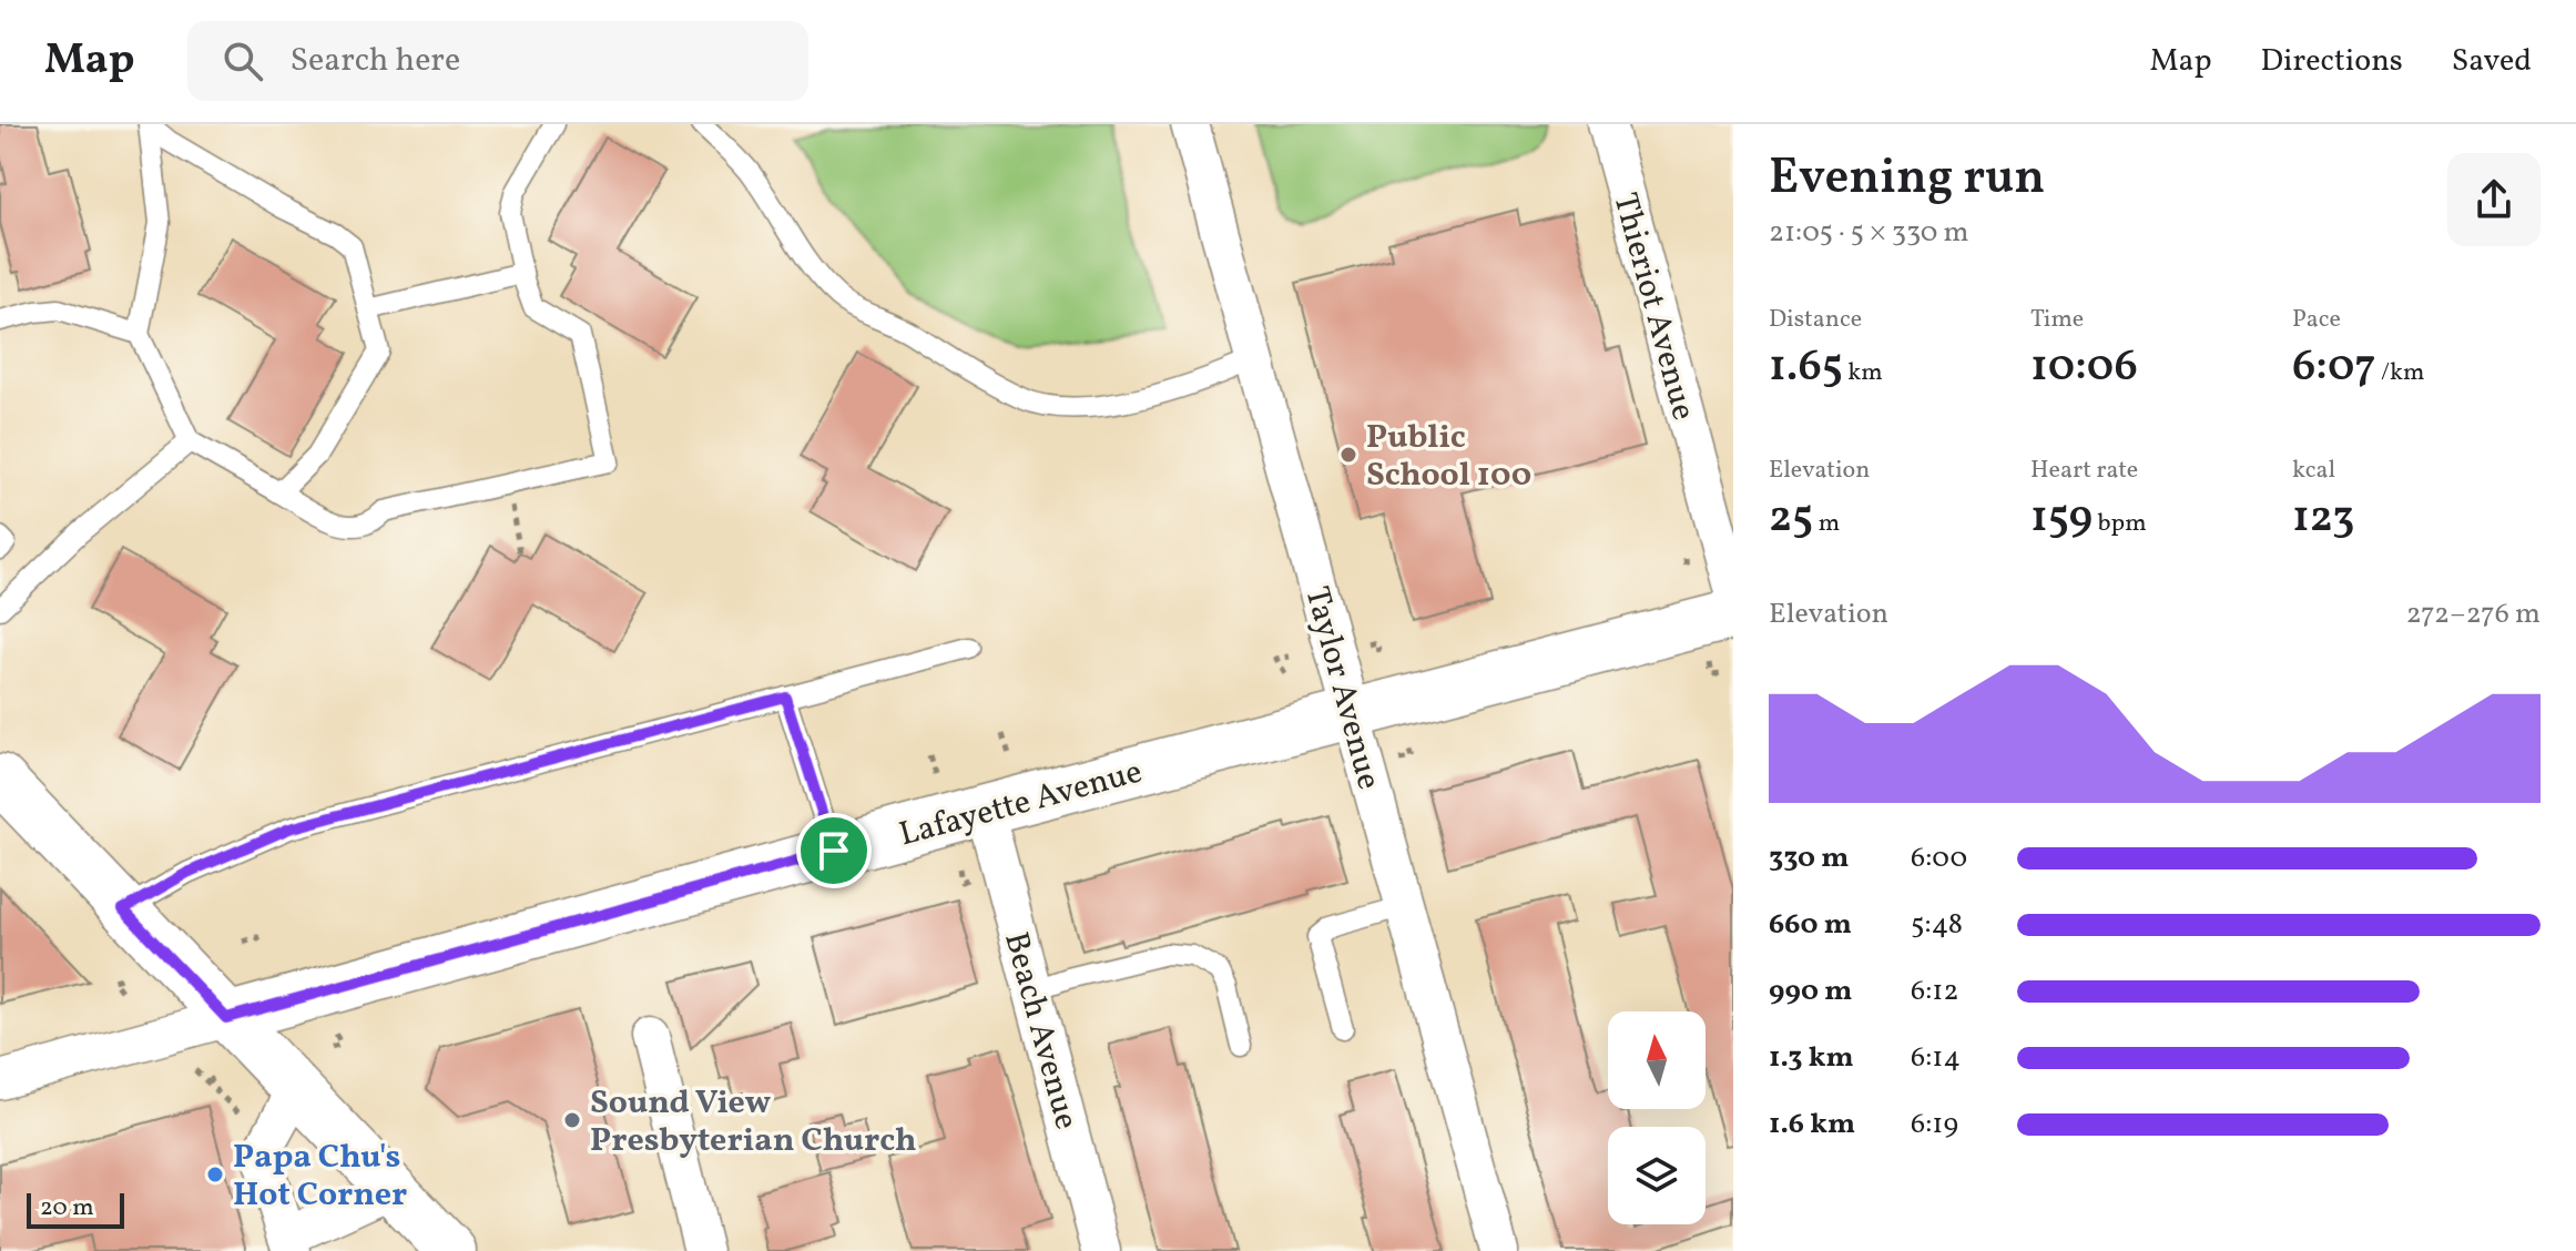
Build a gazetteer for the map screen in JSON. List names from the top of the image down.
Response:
{
  "streets": {
    "street": [
      "Thieriot Avenue",
      "Taylor Avenue",
      "Lafayette Avenue",
      "Beach Avenue"
    ]
  },
  "crossings": [
    ["Taylor Avenue", "Lafayette Avenue"],
    ["Lafayette Avenue", "Beach Avenue"]
  ],
  "places": ["Public School 100", "Sound View Presbyterian Church", "Papa Chu's Hot Corner"],
  "scale_bar": "20 m",
  "north": "top",
  "page": {
    "header": "Map",
    "search": "Search here",
    "nav": ["Map", "Directions", "Saved"],
    "heading": ["Evening run", "21:05 · 5 × 330 m"],
    "stats": [
      ["Distance", "1.65 km"],
      ["Time", "10:06"],
      ["Pace", "6:07 /km"],
      ["Elevation", "25 m"],
      ["Heart rate", "159 bpm"],
      ["kcal", "123"]
    ],
    "chart": ["Elevation", "272–276 m"],
    "list": [
      {
        "name": "330 m",
        "note": "6:00"
      },
      {
        "name": "660 m",
        "note": "5:48"
      },
      {
        "name": "990 m",
        "note": "6:12"
      },
      {
        "name": "1.3 km",
        "note": "6:14"
      },
      {
        "name": "1.6 km",
        "note": "6:19"
      }
    ],
    "scale": "20 m"
  }
}
